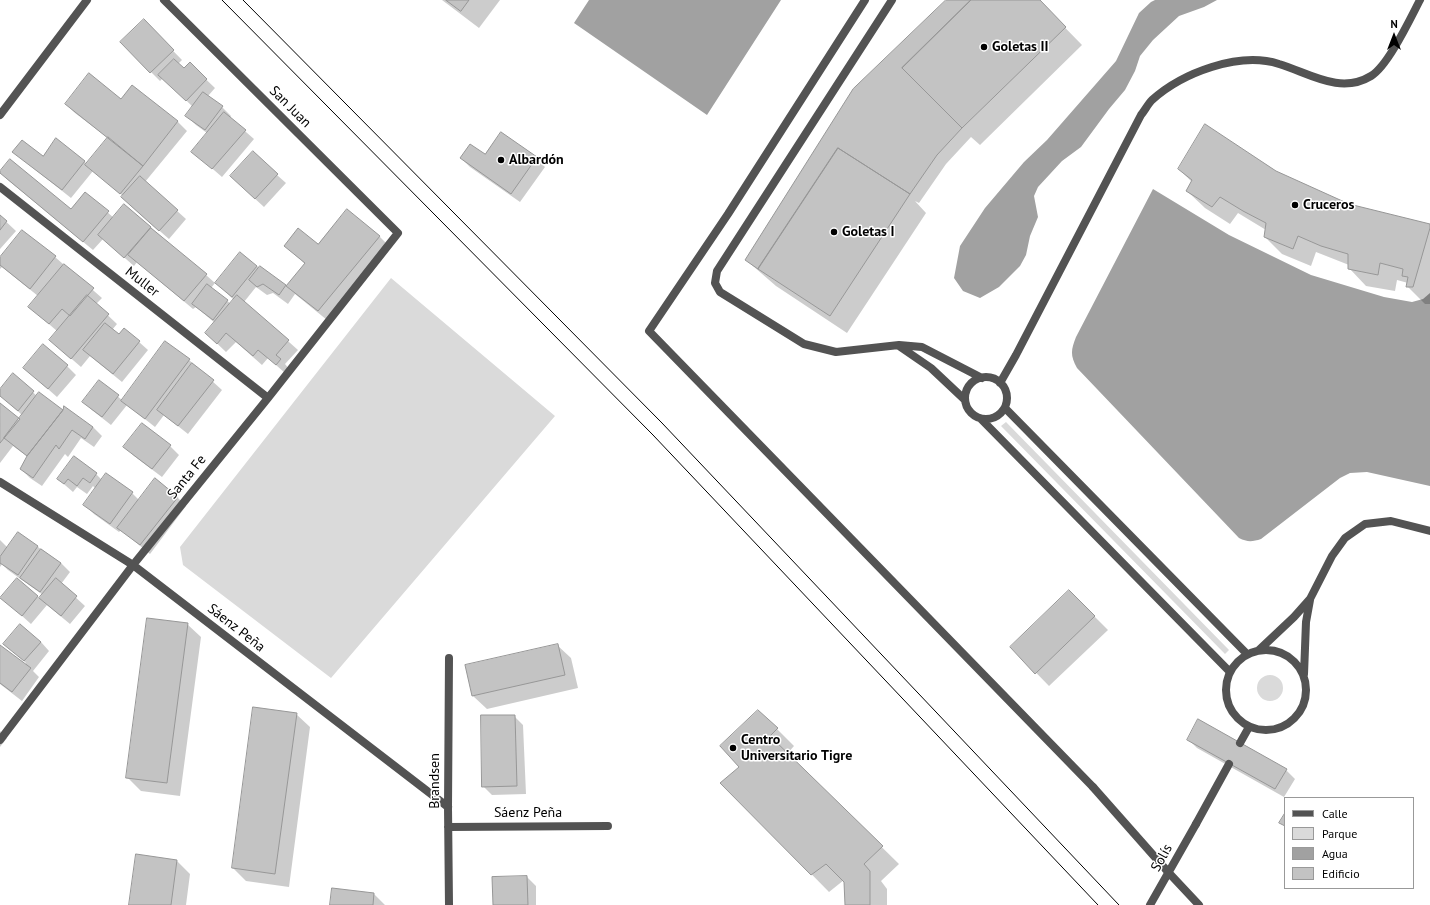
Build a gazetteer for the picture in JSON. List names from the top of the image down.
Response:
{
  "streets": {
    "street": [
      "San Juan",
      "Muller",
      "Santa Fe",
      "Sáenz Peña",
      "Brandsen",
      "Solís"
    ]
  },
  "crossings": [
    ["San Juan", "Santa Fe"],
    ["Muller", "Santa Fe"],
    ["Santa Fe", "Sáenz Peña"],
    ["Sáenz Peña", "Brandsen"]
  ],
  "places": [
    "Goletas II",
    "Albardón",
    "Cruceros",
    "Goletas I",
    "Centro Universitario Tigre"
  ],
  "legend": [
    "Calle",
    "Parque",
    "Agua",
    "Edificio"
  ],
  "north": "top"
}
